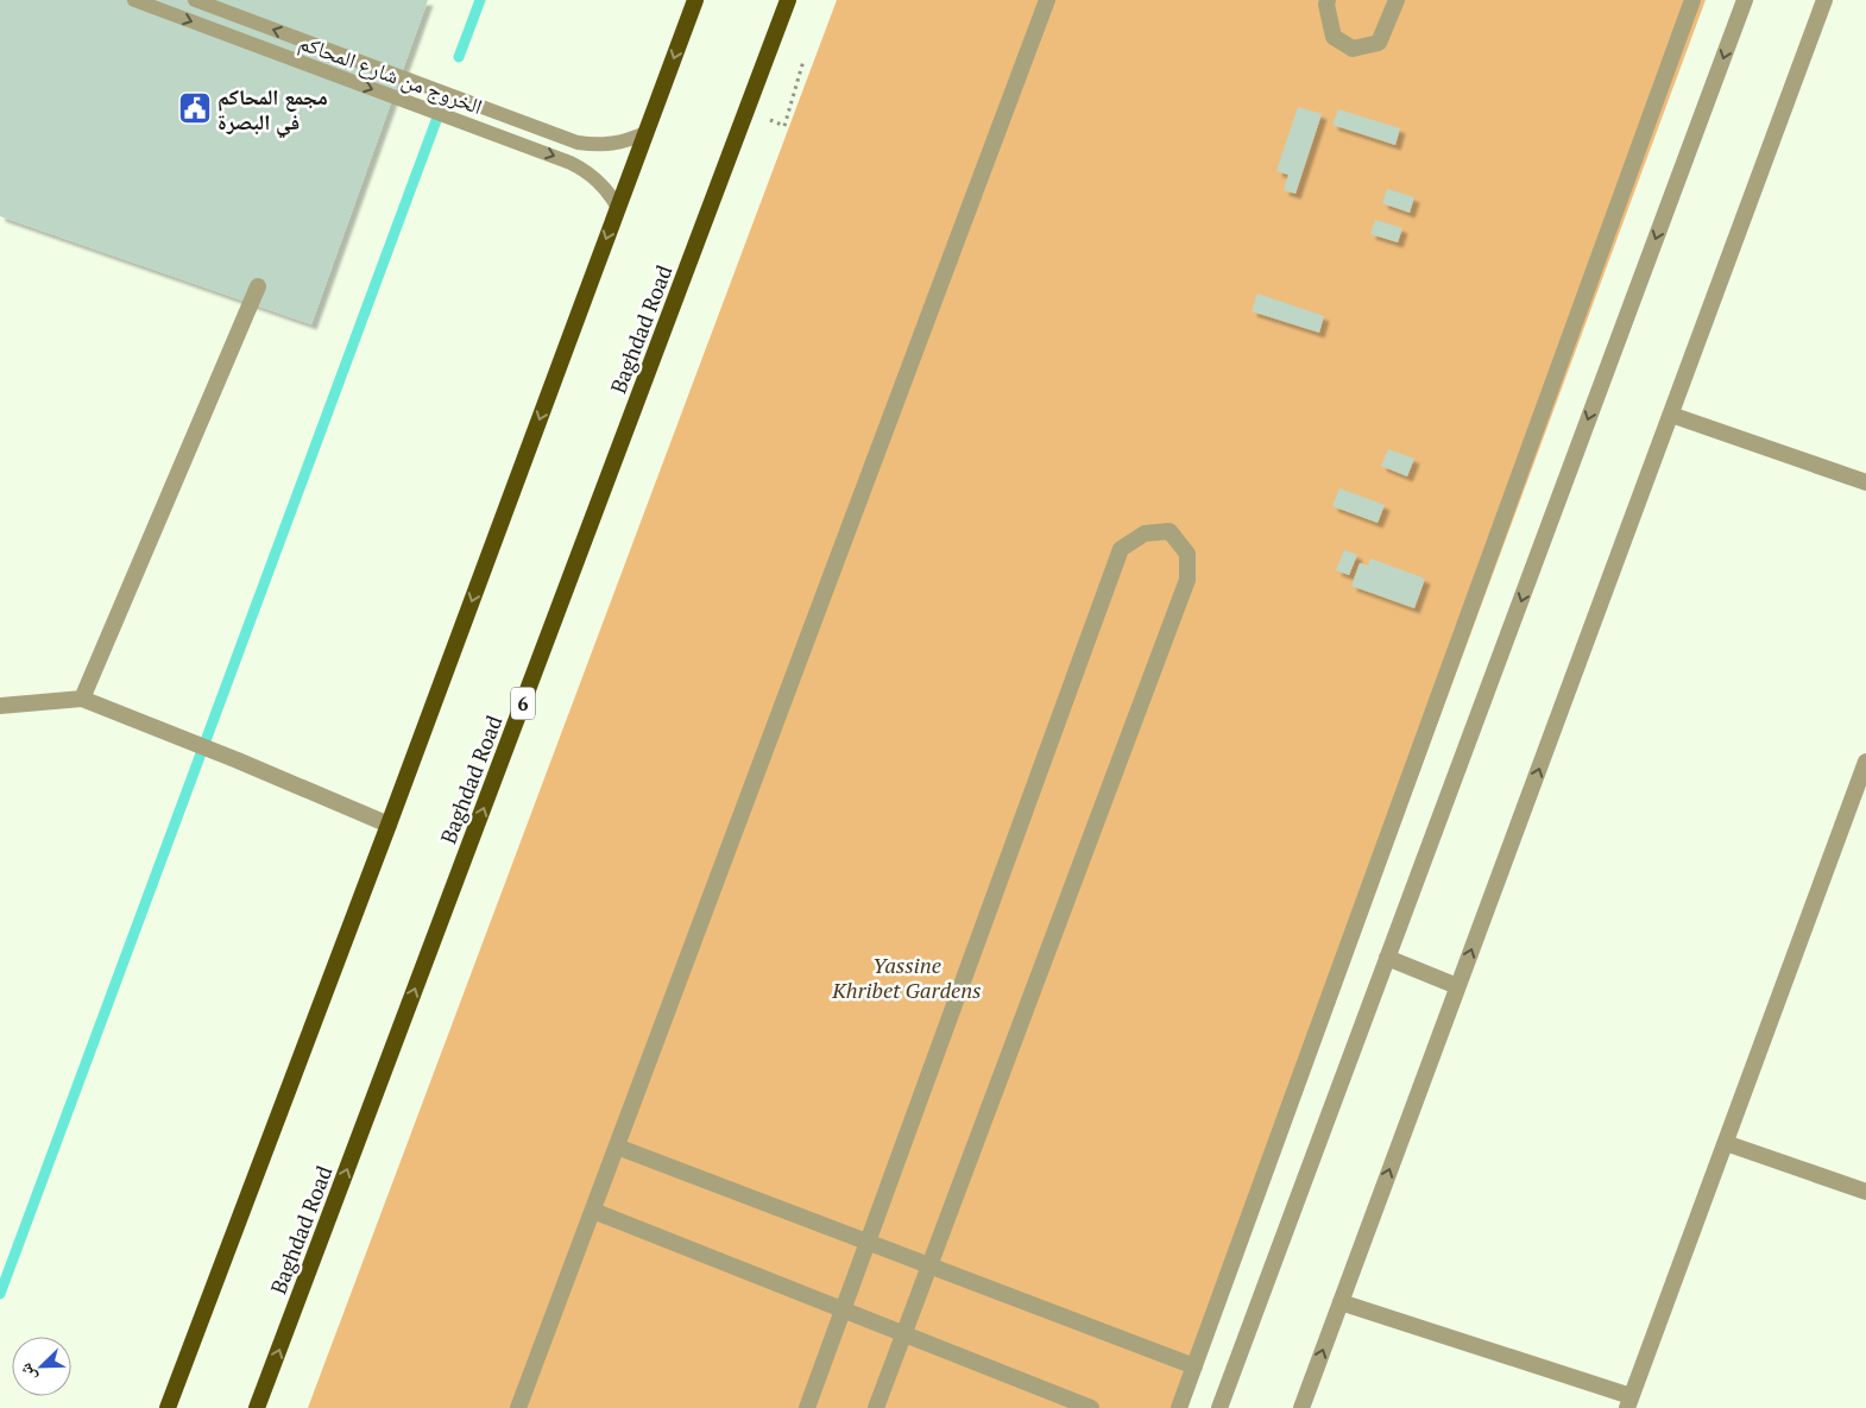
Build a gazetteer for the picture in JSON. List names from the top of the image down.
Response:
{
  "streets": {
    "highway": ["Baghdad Road", "6"],
    "lane": ["الخروج من شارع المحاكم"]
  },
  "parks": ["Yassine Khribet Gardens"],
  "places": {
    "public building": ["مجمع المحاكم في البصرة"]
  },
  "north": "bottom left"
}
